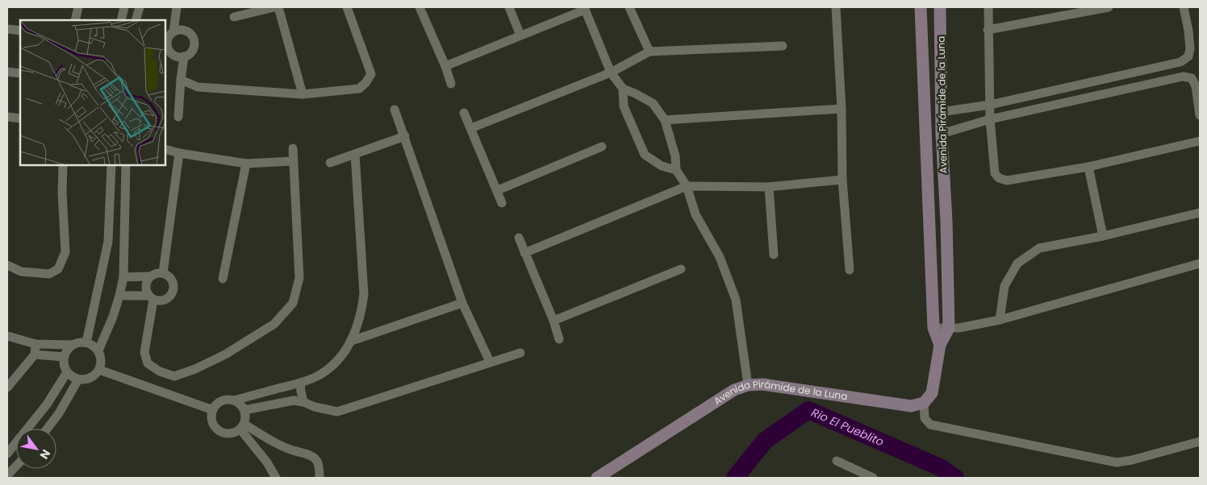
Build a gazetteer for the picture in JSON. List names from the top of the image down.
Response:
{
  "streets": {
    "street": ["Avenida Pirámide de la Luna"]
  },
  "water": ["Rio El Pueblito"],
  "north": "bottom right"
}
